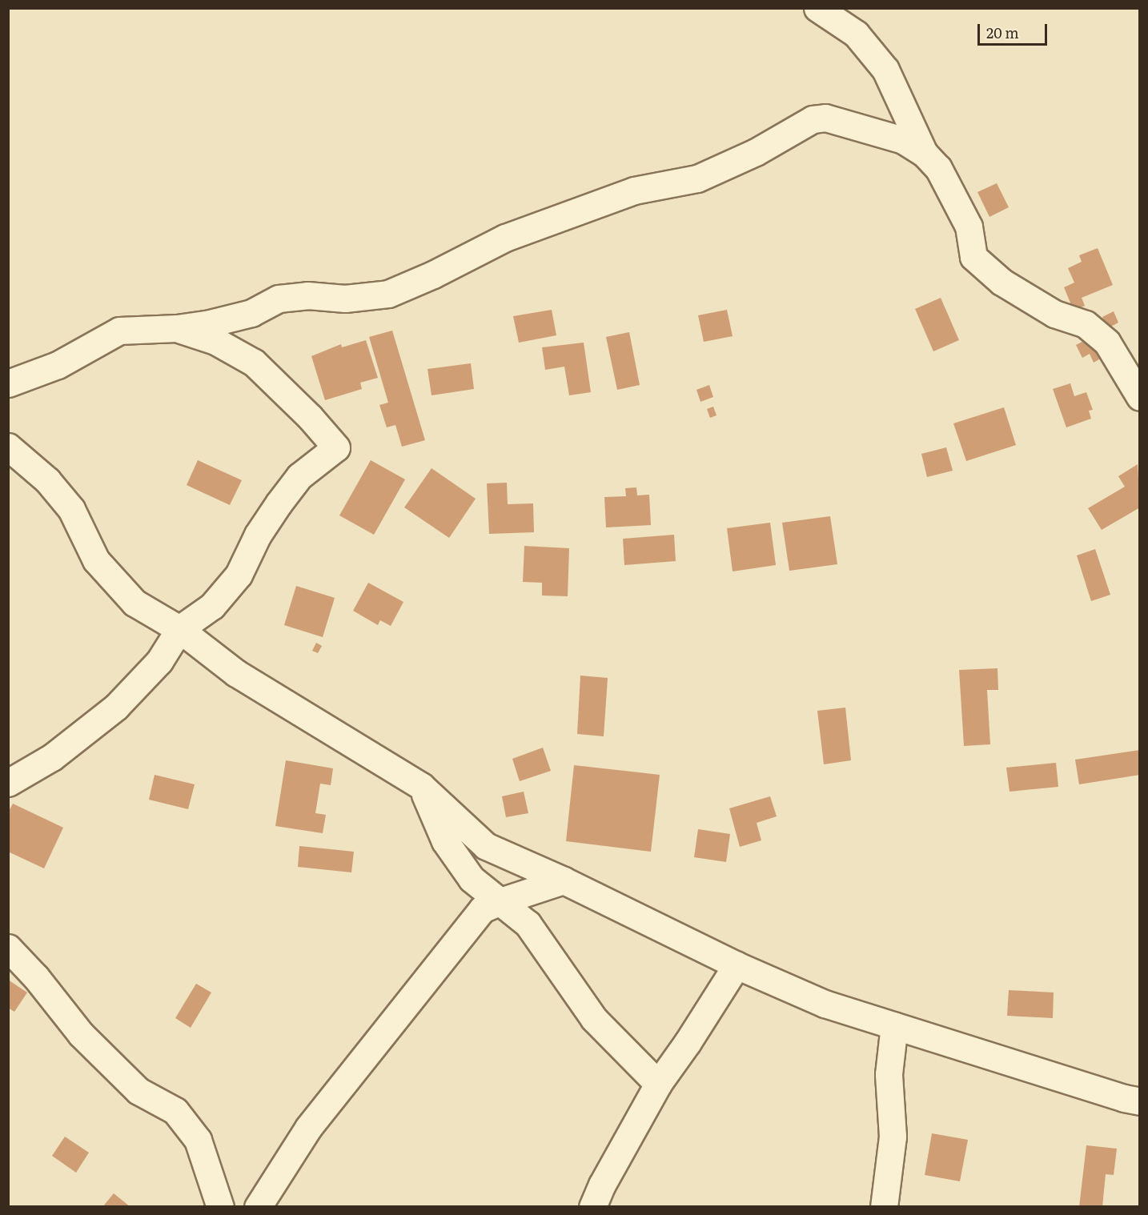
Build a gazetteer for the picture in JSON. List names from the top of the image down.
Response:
{
  "scale_bar": "20 m"
}
